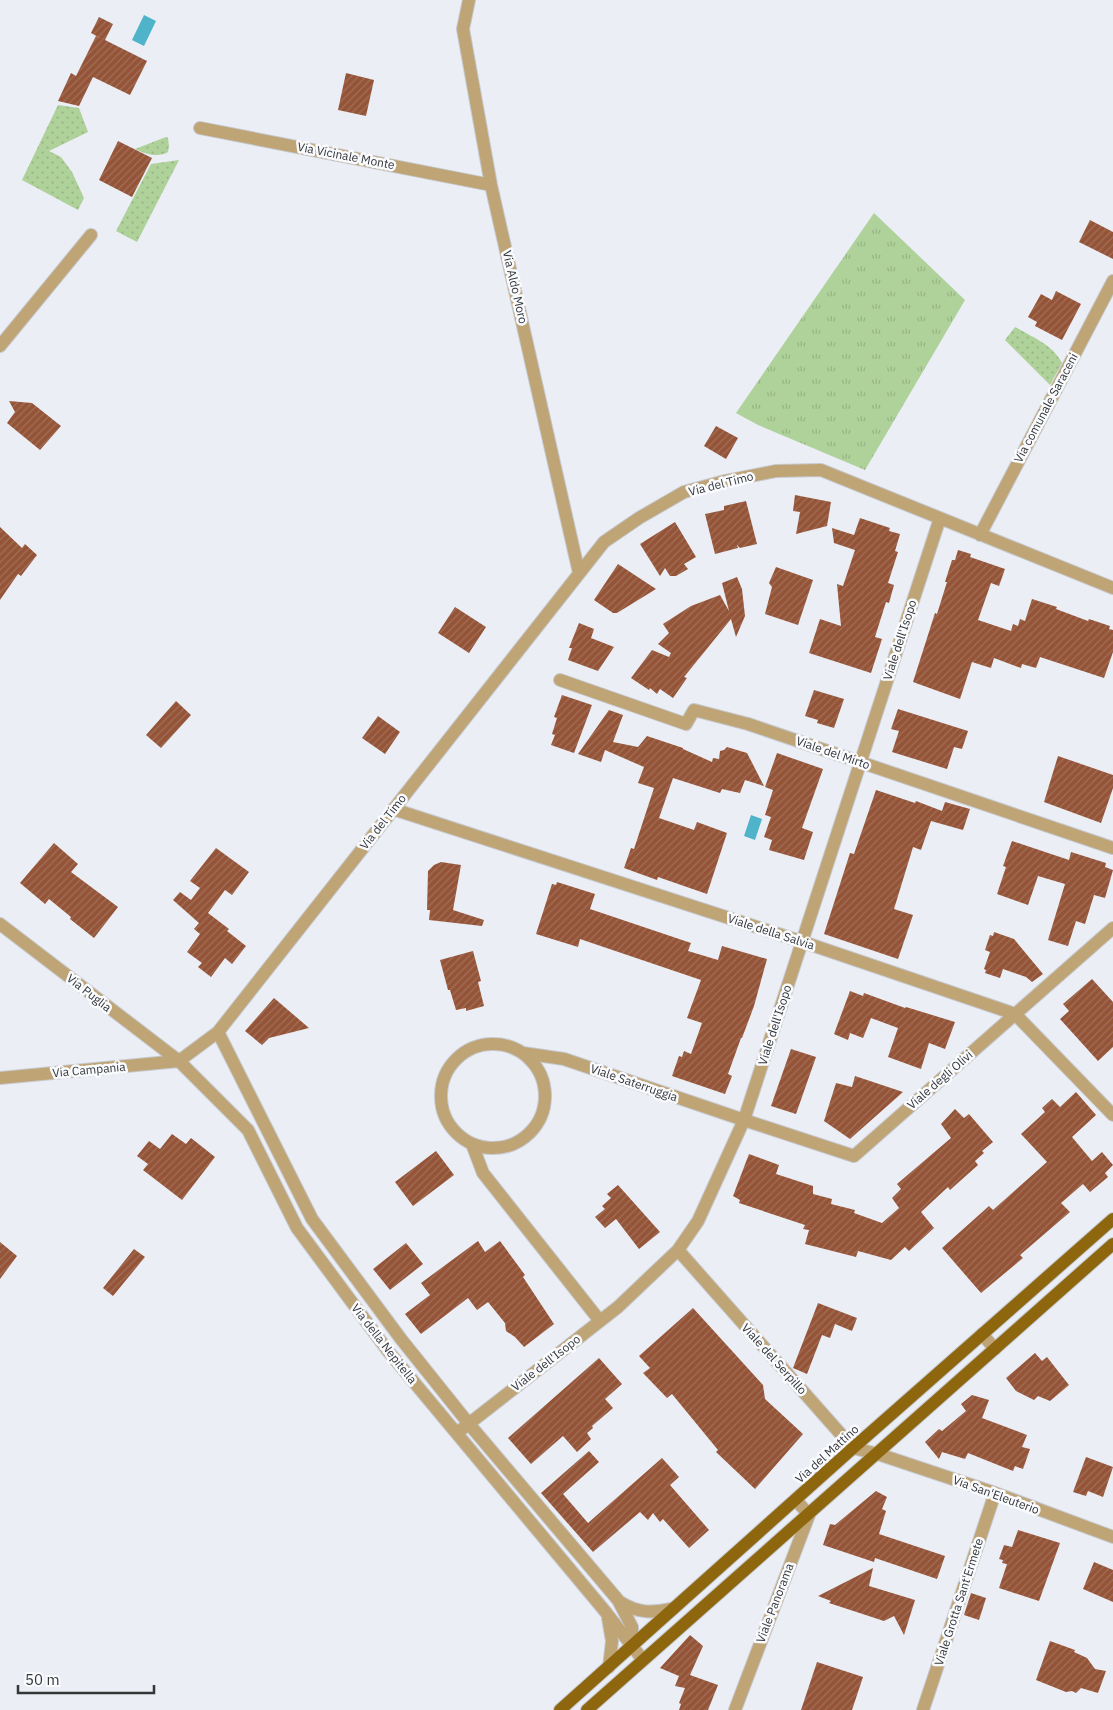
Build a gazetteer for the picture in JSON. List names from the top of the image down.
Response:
{
  "streets": {
    "main road": ["Via del Mattino"],
    "street": [
      "Via Vicinale Monte",
      "Via Aldo Moro",
      "Via comunale Saraceni",
      "Via del Timo",
      "Viale dell'Isopo",
      "Viale del Mirto",
      "Viale della Salvia",
      "Via Puglia",
      "Via Campania",
      "Viale degli Olivi",
      "Viale Saterruggia",
      "Via della Nepitella",
      "Viale del Serpillo",
      "Via San'Eleuterio",
      "Viale Grotta Sant'Ermete",
      "Viale Panorama"
    ]
  },
  "crossings": [
    ["Via Vicinale Monte", "Via Aldo Moro"],
    ["Via Aldo Moro", "Via del Timo"],
    ["Via del Timo", "Viale dell'Isopo"],
    ["Via del Timo", "Viale della Salvia"],
    ["Via del Timo", "Via Puglia"],
    ["Via del Timo", "Via Campania"],
    ["Via del Timo", "Via della Nepitella"],
    ["Viale dell'Isopo", "Viale del Mirto"],
    ["Viale dell'Isopo", "Viale della Salvia"],
    ["Viale dell'Isopo", "Viale degli Olivi"],
    ["Viale dell'Isopo", "Viale Saterruggia"],
    ["Viale dell'Isopo", "Via della Nepitella"],
    ["Viale dell'Isopo", "Viale del Serpillo"],
    ["Viale della Salvia", "Viale degli Olivi"],
    ["Via Puglia", "Via Campania"],
    ["Via Puglia", "Via della Nepitella"],
    ["Via Campania", "Via della Nepitella"],
    ["Viale degli Olivi", "Viale Saterruggia"],
    ["Via della Nepitella", "Via del Mattino"],
    ["Viale del Serpillo", "Via del Mattino"],
    ["Via San'Eleuterio", "Viale Grotta Sant'Ermete"]
  ],
  "scale_bar": "50 m"
}
